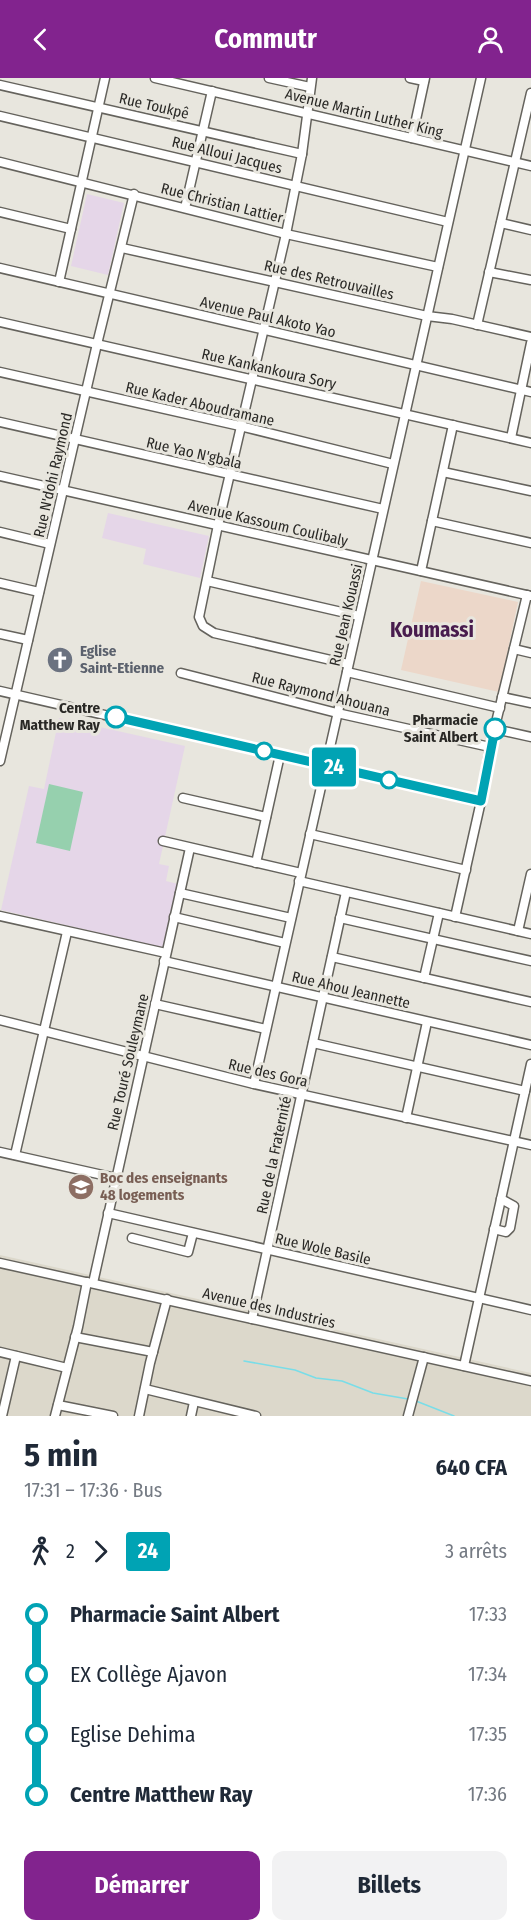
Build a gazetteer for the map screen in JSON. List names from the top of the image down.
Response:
{
  "streets": {
    "street": [
      "Rue Toukpê",
      "Avenue Martin Luther King",
      "Rue Alloui Jacques",
      "Rue Christian Lattier",
      "Rue des Retrouvailles",
      "Avenue Paul Akoto Yao",
      "Rue Kankankoura Sory",
      "Rue Kader Aboudramane",
      "Rue Yao N'gbala",
      "Rue N'dohi Raymond",
      "Avenue Kassoum Coulibaly",
      "Rue Jean Kouassi",
      "Rue Raymond Ahouana",
      "Rue Ahou Jeannette",
      "Rue Touré Souleymane",
      "Rue des Gora",
      "Rue de la Fraternité",
      "Rue Wole Basile",
      "Avenue des Industries"
    ]
  },
  "crossings": [
    ["Avenue Martin Luther King", "Rue Jean Kouassi"],
    ["Rue Alloui Jacques", "Rue Jean Kouassi"],
    ["Rue Christian Lattier", "Rue N'dohi Raymond"],
    ["Rue Christian Lattier", "Rue Jean Kouassi"],
    ["Rue des Retrouvailles", "Rue N'dohi Raymond"],
    ["Rue des Retrouvailles", "Rue Jean Kouassi"],
    ["Avenue Paul Akoto Yao", "Rue N'dohi Raymond"],
    ["Avenue Paul Akoto Yao", "Rue Jean Kouassi"],
    ["Rue Kankankoura Sory", "Rue N'dohi Raymond"],
    ["Rue Kankankoura Sory", "Rue Jean Kouassi"],
    ["Rue Kader Aboudramane", "Rue N'dohi Raymond"],
    ["Rue Kader Aboudramane", "Rue Jean Kouassi"],
    ["Rue Yao N'gbala", "Rue N'dohi Raymond"],
    ["Rue Yao N'gbala", "Rue Jean Kouassi"],
    ["Rue N'dohi Raymond", "Avenue Kassoum Coulibaly"],
    ["Avenue Kassoum Coulibaly", "Rue Jean Kouassi"],
    ["Rue Jean Kouassi", "Rue Raymond Ahouana"],
    ["Rue Jean Kouassi", "Rue Ahou Jeannette"],
    ["Rue Jean Kouassi", "Rue des Gora"],
    ["Rue Ahou Jeannette", "Rue Touré Souleymane"],
    ["Rue Ahou Jeannette", "Rue de la Fraternité"],
    ["Rue Touré Souleymane", "Rue des Gora"],
    ["Rue Touré Souleymane", "Rue Wole Basile"],
    ["Rue Touré Souleymane", "Avenue des Industries"],
    ["Rue des Gora", "Rue de la Fraternité"],
    ["Rue de la Fraternité", "Rue Wole Basile"],
    ["Rue de la Fraternité", "Avenue des Industries"]
  ],
  "districts": ["Koumassi"],
  "places": {
    "church": ["Eglise Saint-Etienne"],
    "other": ["Centre Matthew Ray", "Pharmacie Saint Albert"],
    "school or university": ["Boc des enseignants 48 logements"]
  },
  "lines": ["bus line 24"],
  "page": {
    "header": "Commutr",
    "on_map": "24",
    "heading": ["5 min", "17:31 – 17:36 · Bus", "640 CFA"],
    "legs": ["2", "24", "3 arrêts"],
    "list": [
      {
        "name": "Pharmacie Saint Albert",
        "value": "17:33"
      },
      {
        "name": "EX Collège Ajavon",
        "value": "17:34"
      },
      {
        "name": "Eglise Dehima",
        "value": "17:35"
      },
      {
        "name": "Centre Matthew Ray",
        "value": "17:36"
      }
    ],
    "buttons": ["Démarrer", "Billets"]
  }
}
